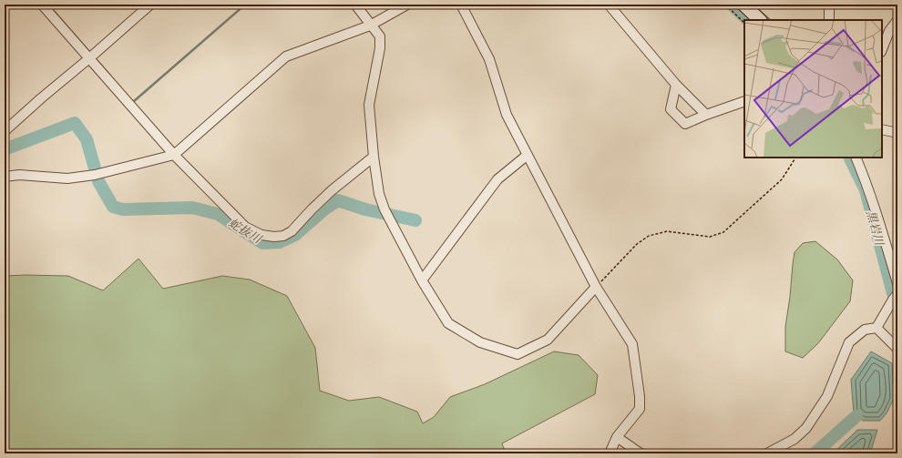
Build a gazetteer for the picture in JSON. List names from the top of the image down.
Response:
{
  "water": ["黒岩川", "蛇抜川"]
}
